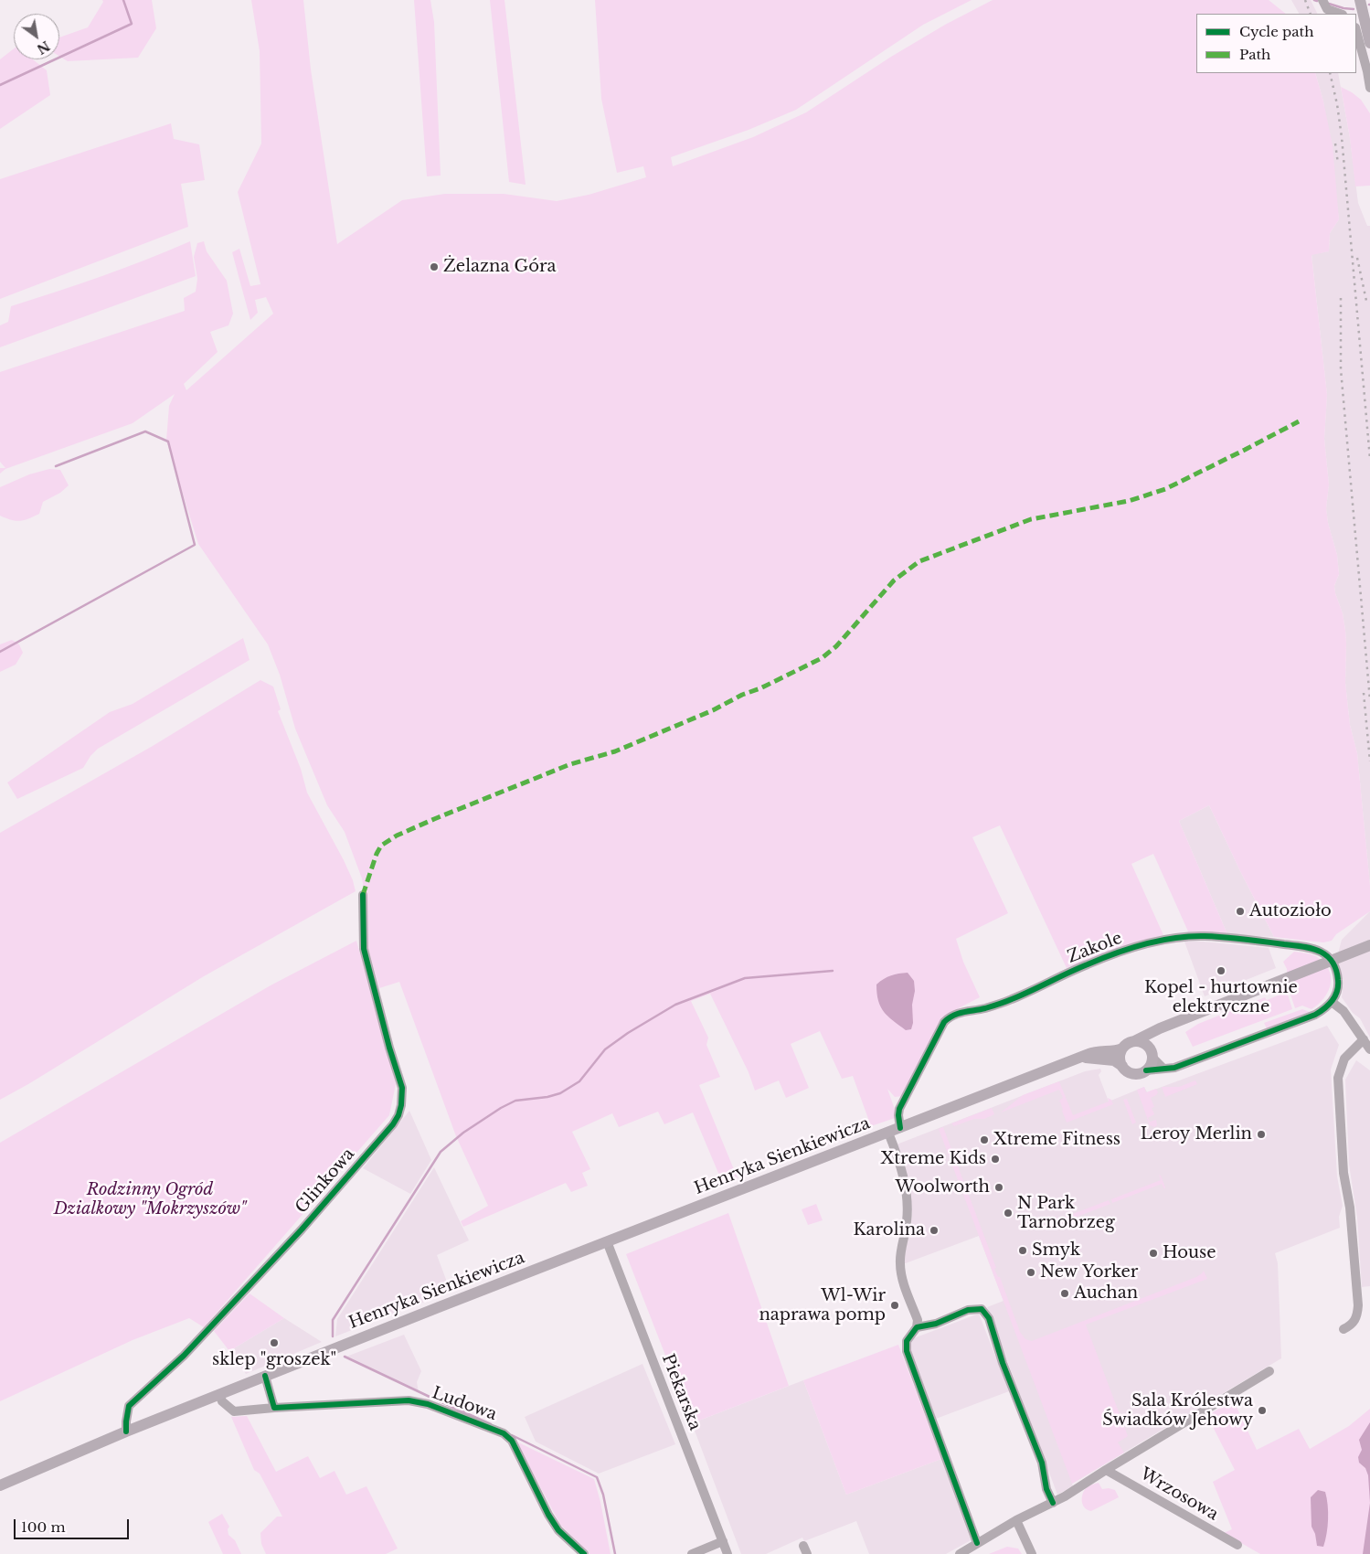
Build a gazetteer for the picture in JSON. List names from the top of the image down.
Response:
{
  "streets": {
    "main road": ["Henryka Sienkiewicza"],
    "street": [
      "Zakole",
      "Glinkowa",
      "Piekarska",
      "Ludowa",
      "Wrzosowa"
    ]
  },
  "crossings": [
    ["Zakole", "Henryka Sienkiewicza"],
    ["Henryka Sienkiewicza", "Glinkowa"],
    ["Henryka Sienkiewicza", "Piekarska"],
    ["Henryka Sienkiewicza", "Ludowa"]
  ],
  "parks": ["Rodzinny Ogród Dzialkowy \"Mokrzyszów\""],
  "places": [
    "Żelazna Góra",
    "Autozioło",
    "Kopel - hurtownie elektryczne",
    "Leroy Merlin",
    "Xtreme Fitness",
    "Xtreme Kids",
    "Woolworth",
    "N Park Tarnobrzeg",
    "Karolina",
    "Smyk",
    "House",
    "New Yorker",
    "Auchan",
    "Wl-Wir naprawa pomp",
    "sklep \"groszek\"",
    "Sala Królestwa Świadków Jehowy"
  ],
  "legend": ["Cycle path", "Path"],
  "scale_bar": "100 m",
  "north": "bottom right"
}
